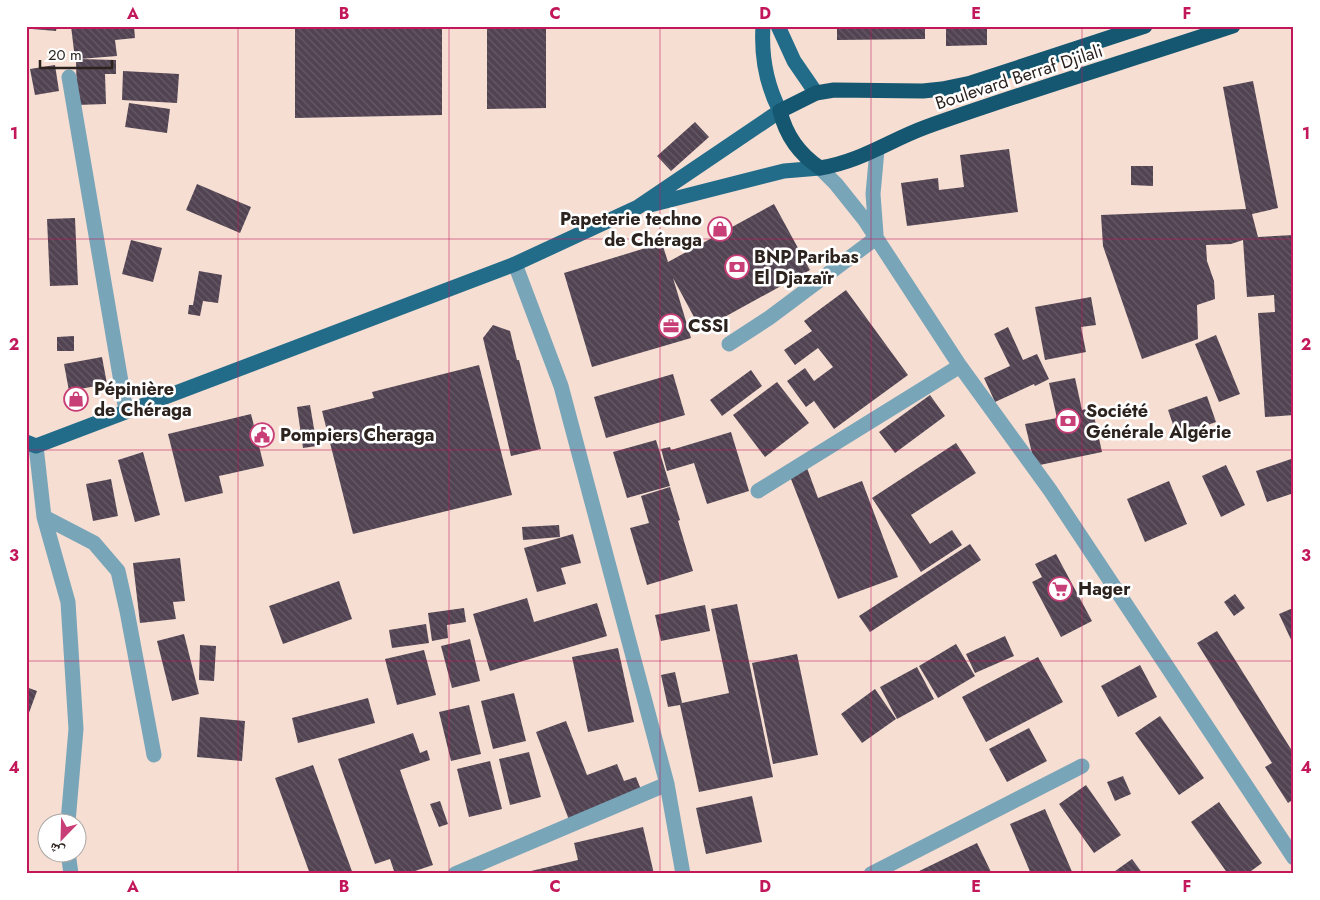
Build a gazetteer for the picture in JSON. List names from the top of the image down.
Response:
{
  "streets": {
    "highway": ["Boulevard Berraf Djilali"]
  },
  "places": {
    "shop": ["Papeterie techno de Chéraga", "Pépinière de Chéraga"],
    "bank": ["BNP Paribas El Djazaïr", "Société Générale Algérie"],
    "office": ["CSSI"],
    "public building": ["Pompiers Cheraga"],
    "supermarket": ["Hager"]
  },
  "scale_bar": "20 m",
  "north": "bottom left",
  "grid": {
    "columns": [
      "A",
      "B",
      "C",
      "D",
      "E",
      "F"
    ],
    "rows": [
      "1",
      "2",
      "3",
      "4"
    ]
  }
}
